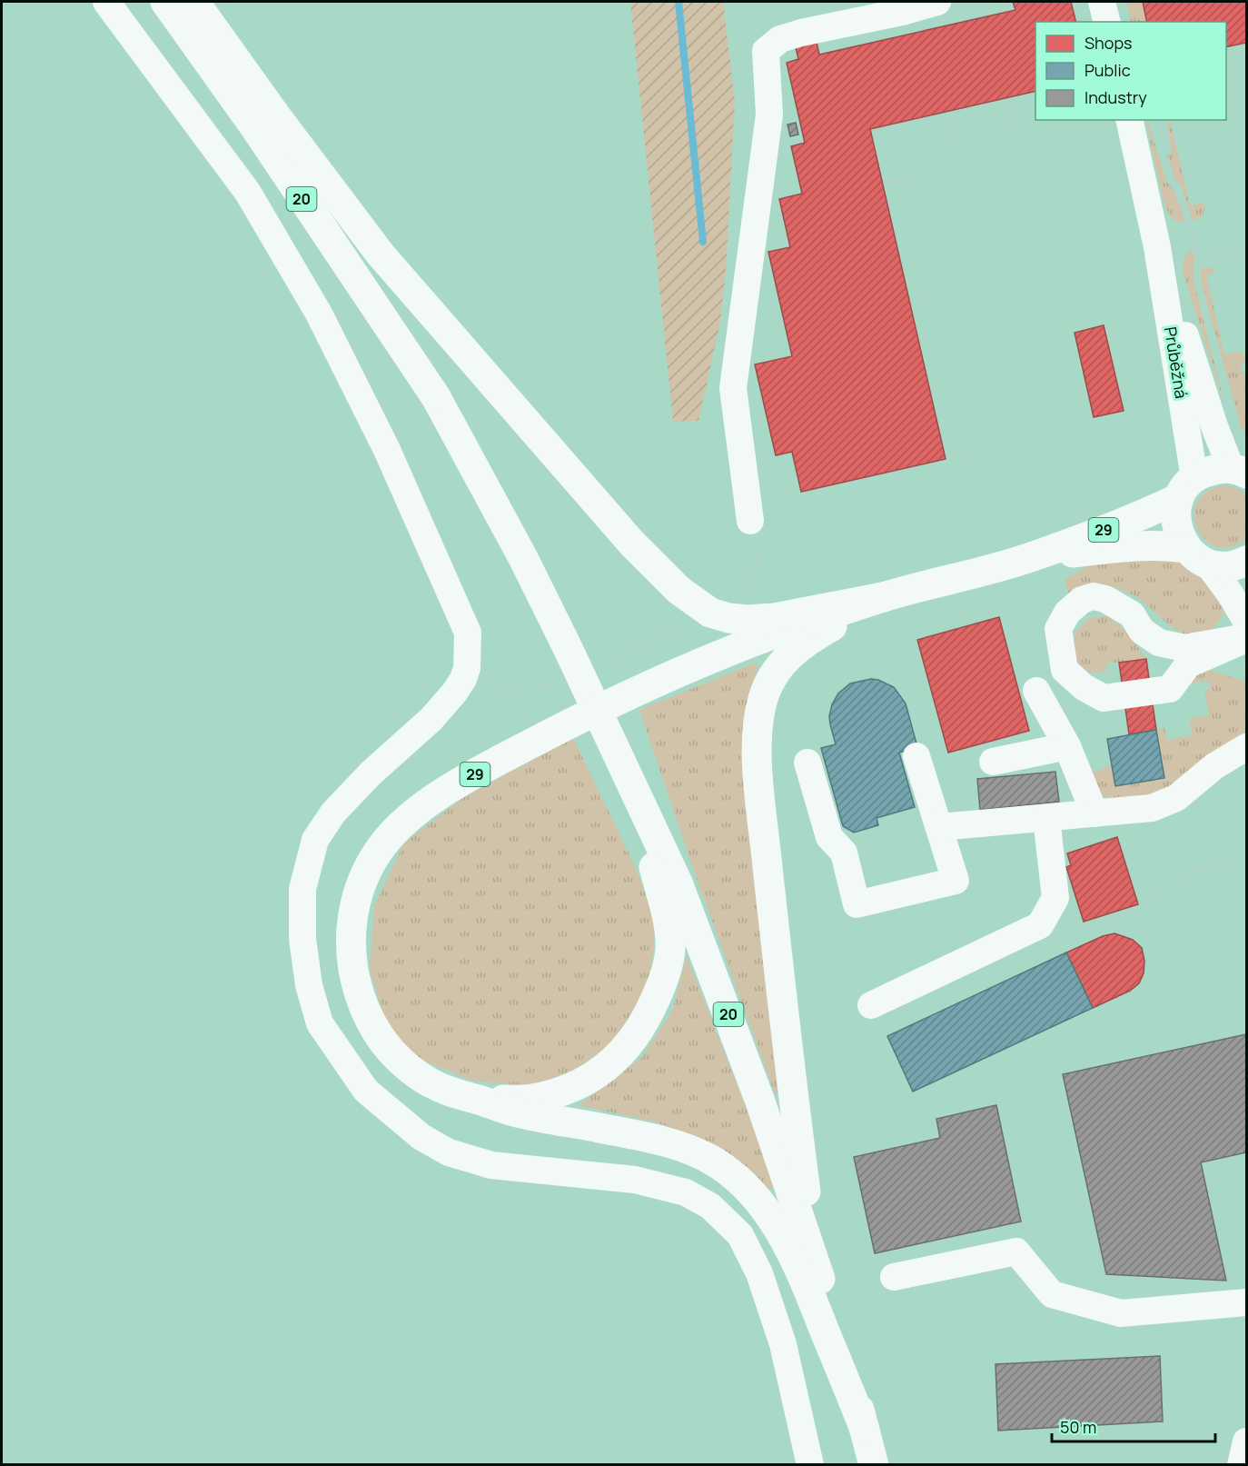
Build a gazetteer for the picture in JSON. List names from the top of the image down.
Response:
{
  "streets": {
    "main road": ["20", "29"],
    "street": ["Průběžná"]
  },
  "crossings": [
    ["Průběžná", "29"]
  ],
  "legend": ["Shops", "Public", "Industry"],
  "scale_bar": "50 m"
}
